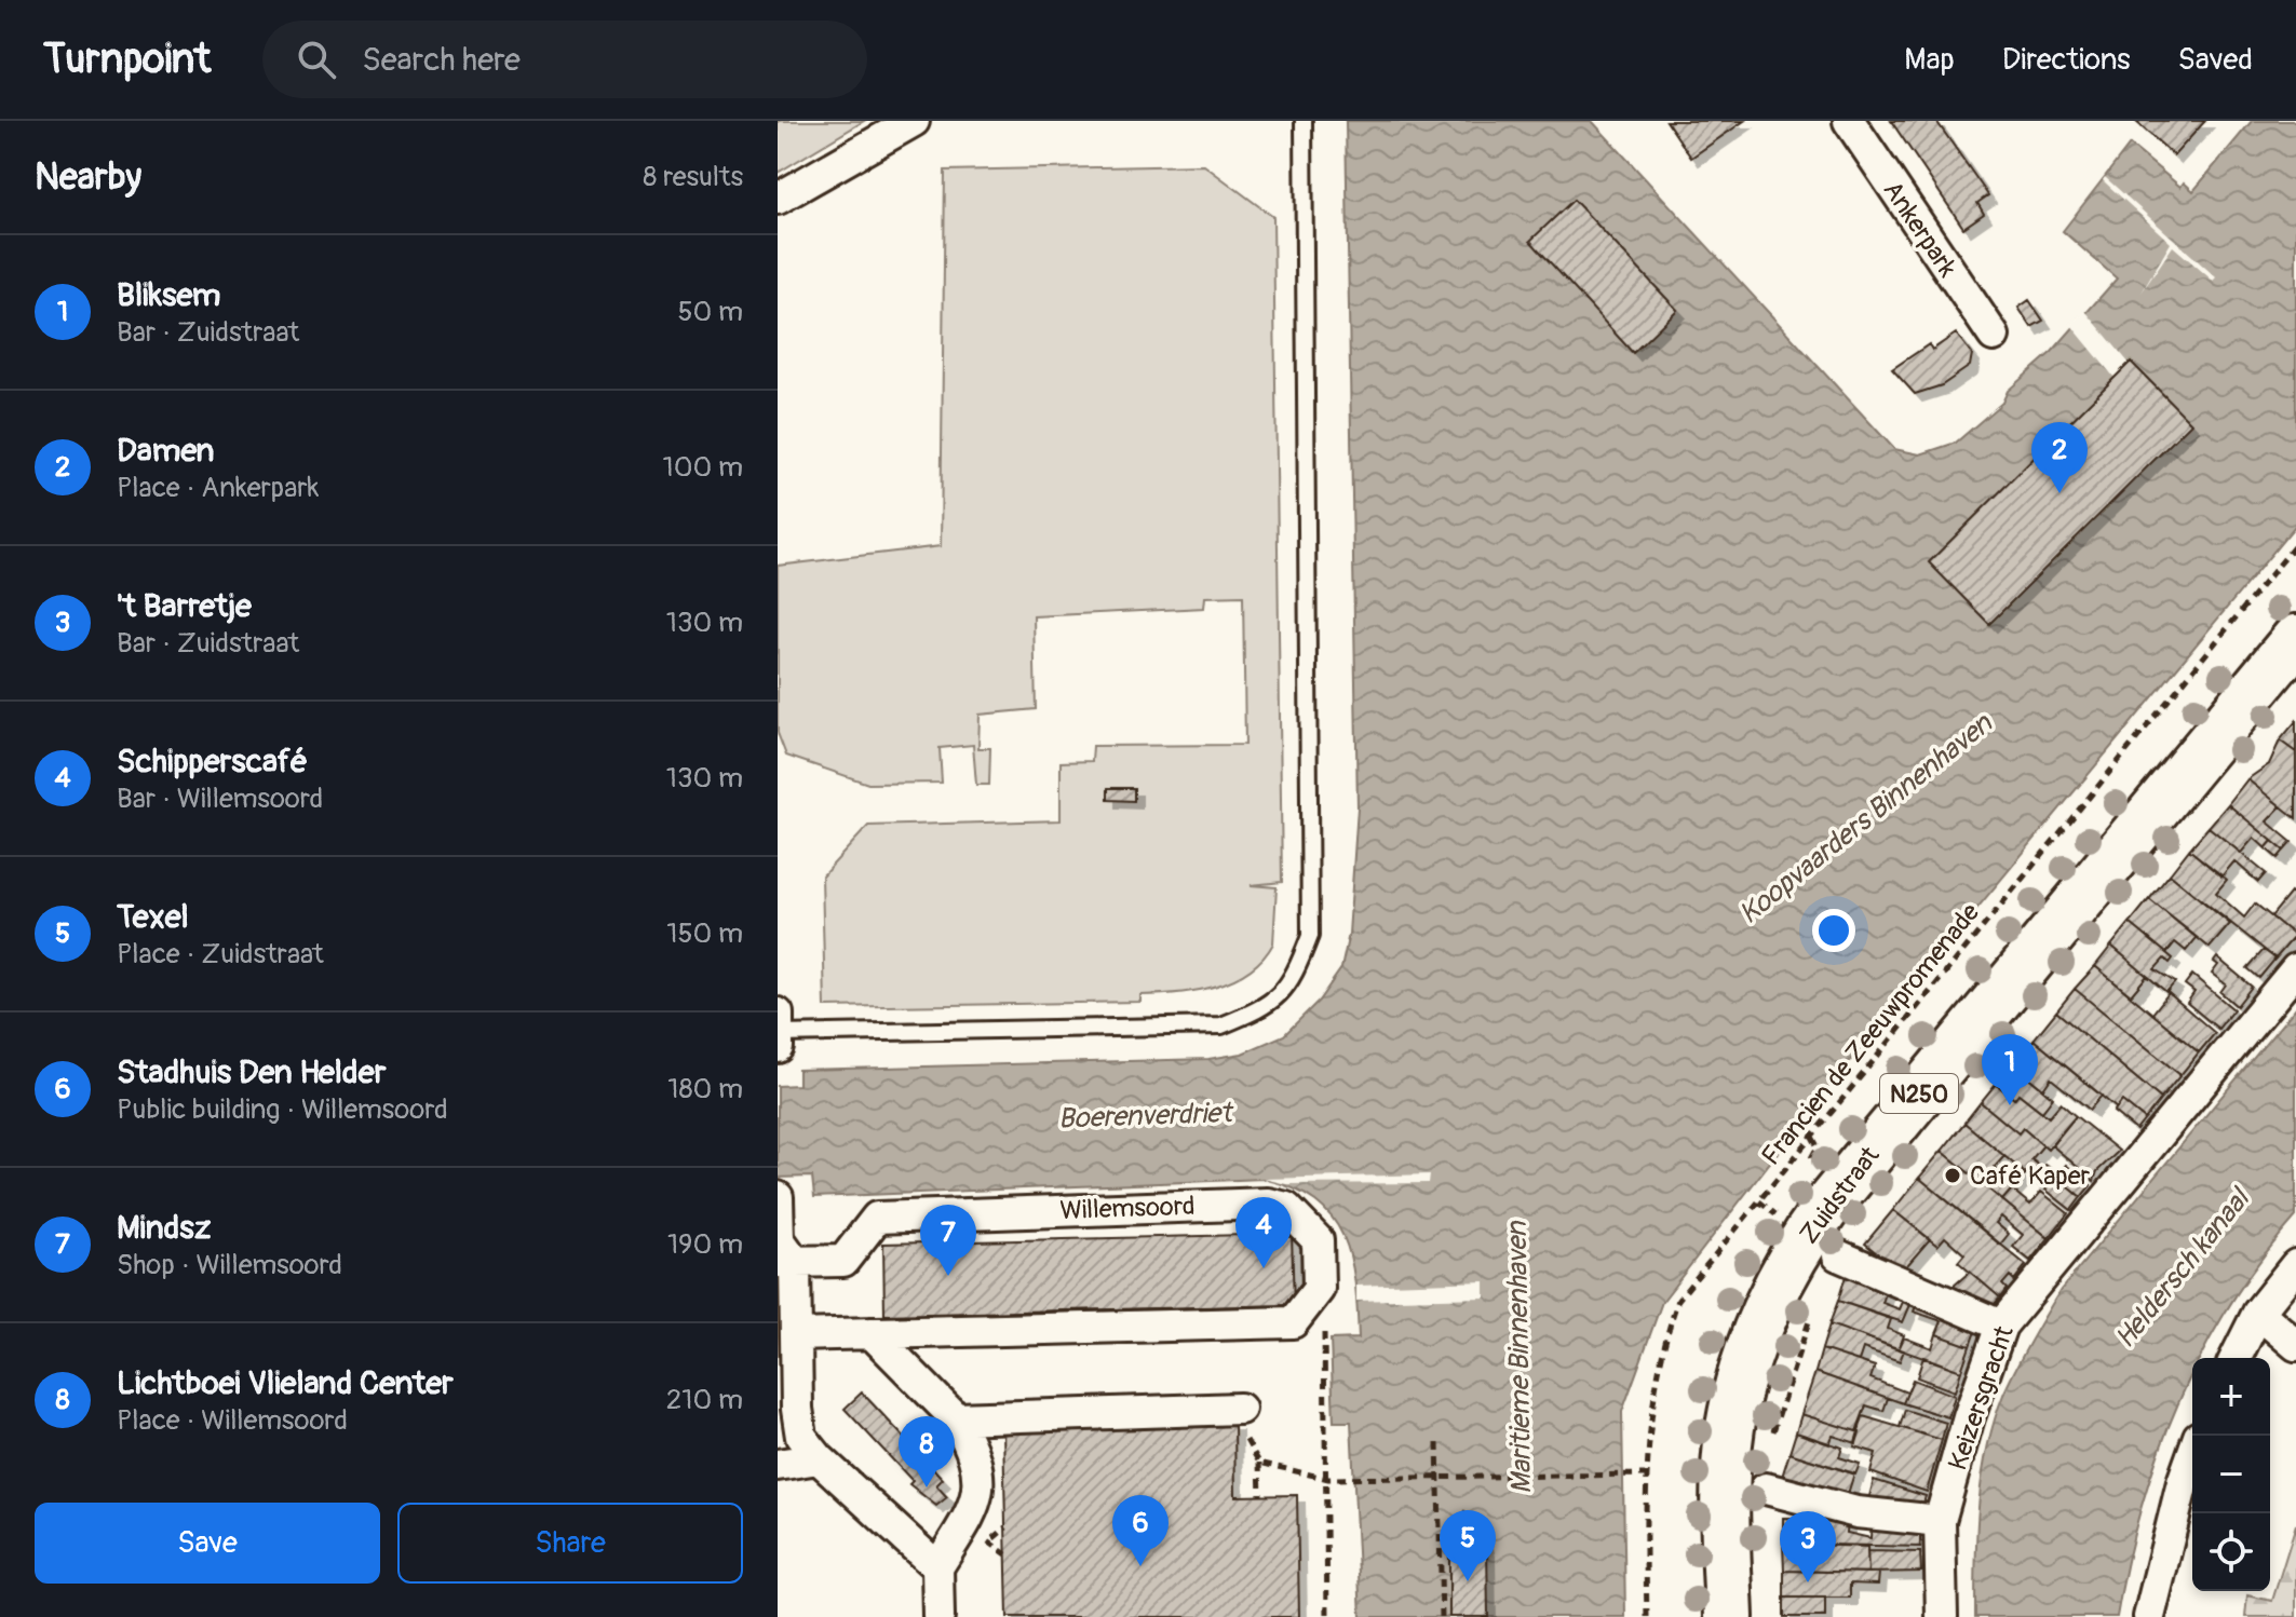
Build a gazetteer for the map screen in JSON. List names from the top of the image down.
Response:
{
  "streets": {
    "main road": ["N250", "Zuidstraat"],
    "street": ["Ankerpark", "Willemsoord", "Keizersgracht"],
    "path": ["Francien de Zeeuwpromenade"]
  },
  "crossings": [
    ["Zuidstraat", "Keizersgracht"]
  ],
  "water": [
    "Koopvaarders Binnenhaven",
    "Boerenverdriet",
    "Heldersch kanaal",
    "Maritieme Binnenhaven"
  ],
  "places": ["Café Kaper"],
  "page": {
    "header": "Turnpoint",
    "search": "Search here",
    "nav": ["Map", "Directions", "Saved"],
    "heading": ["Nearby", "8 results"],
    "list": [
      {
        "mark": "1",
        "name": "Bliksem",
        "note": "Bar · Zuidstraat",
        "value": "50 m"
      },
      {
        "mark": "2",
        "name": "Damen",
        "note": "Place · Ankerpark",
        "value": "100 m"
      },
      {
        "mark": "3",
        "name": "'t Barretje",
        "note": "Bar · Zuidstraat",
        "value": "130 m"
      },
      {
        "mark": "4",
        "name": "Schipperscafé",
        "note": "Bar · Willemsoord",
        "value": "130 m"
      },
      {
        "mark": "5",
        "name": "Texel",
        "note": "Place · Zuidstraat",
        "value": "150 m"
      },
      {
        "mark": "6",
        "name": "Stadhuis Den Helder",
        "note": "Public building · Willemsoord",
        "value": "180 m"
      },
      {
        "mark": "7",
        "name": "Mindsz",
        "note": "Shop · Willemsoord",
        "value": "190 m"
      },
      {
        "mark": "8",
        "name": "Lichtboei Vlieland Center",
        "note": "Place · Willemsoord",
        "value": "210 m"
      }
    ],
    "pins": [
      "2",
      "1",
      "4",
      "7",
      "8",
      "6",
      "5",
      "3"
    ],
    "map_buttons": ["+", "−"],
    "buttons": ["Save", "Share"]
  }
}
